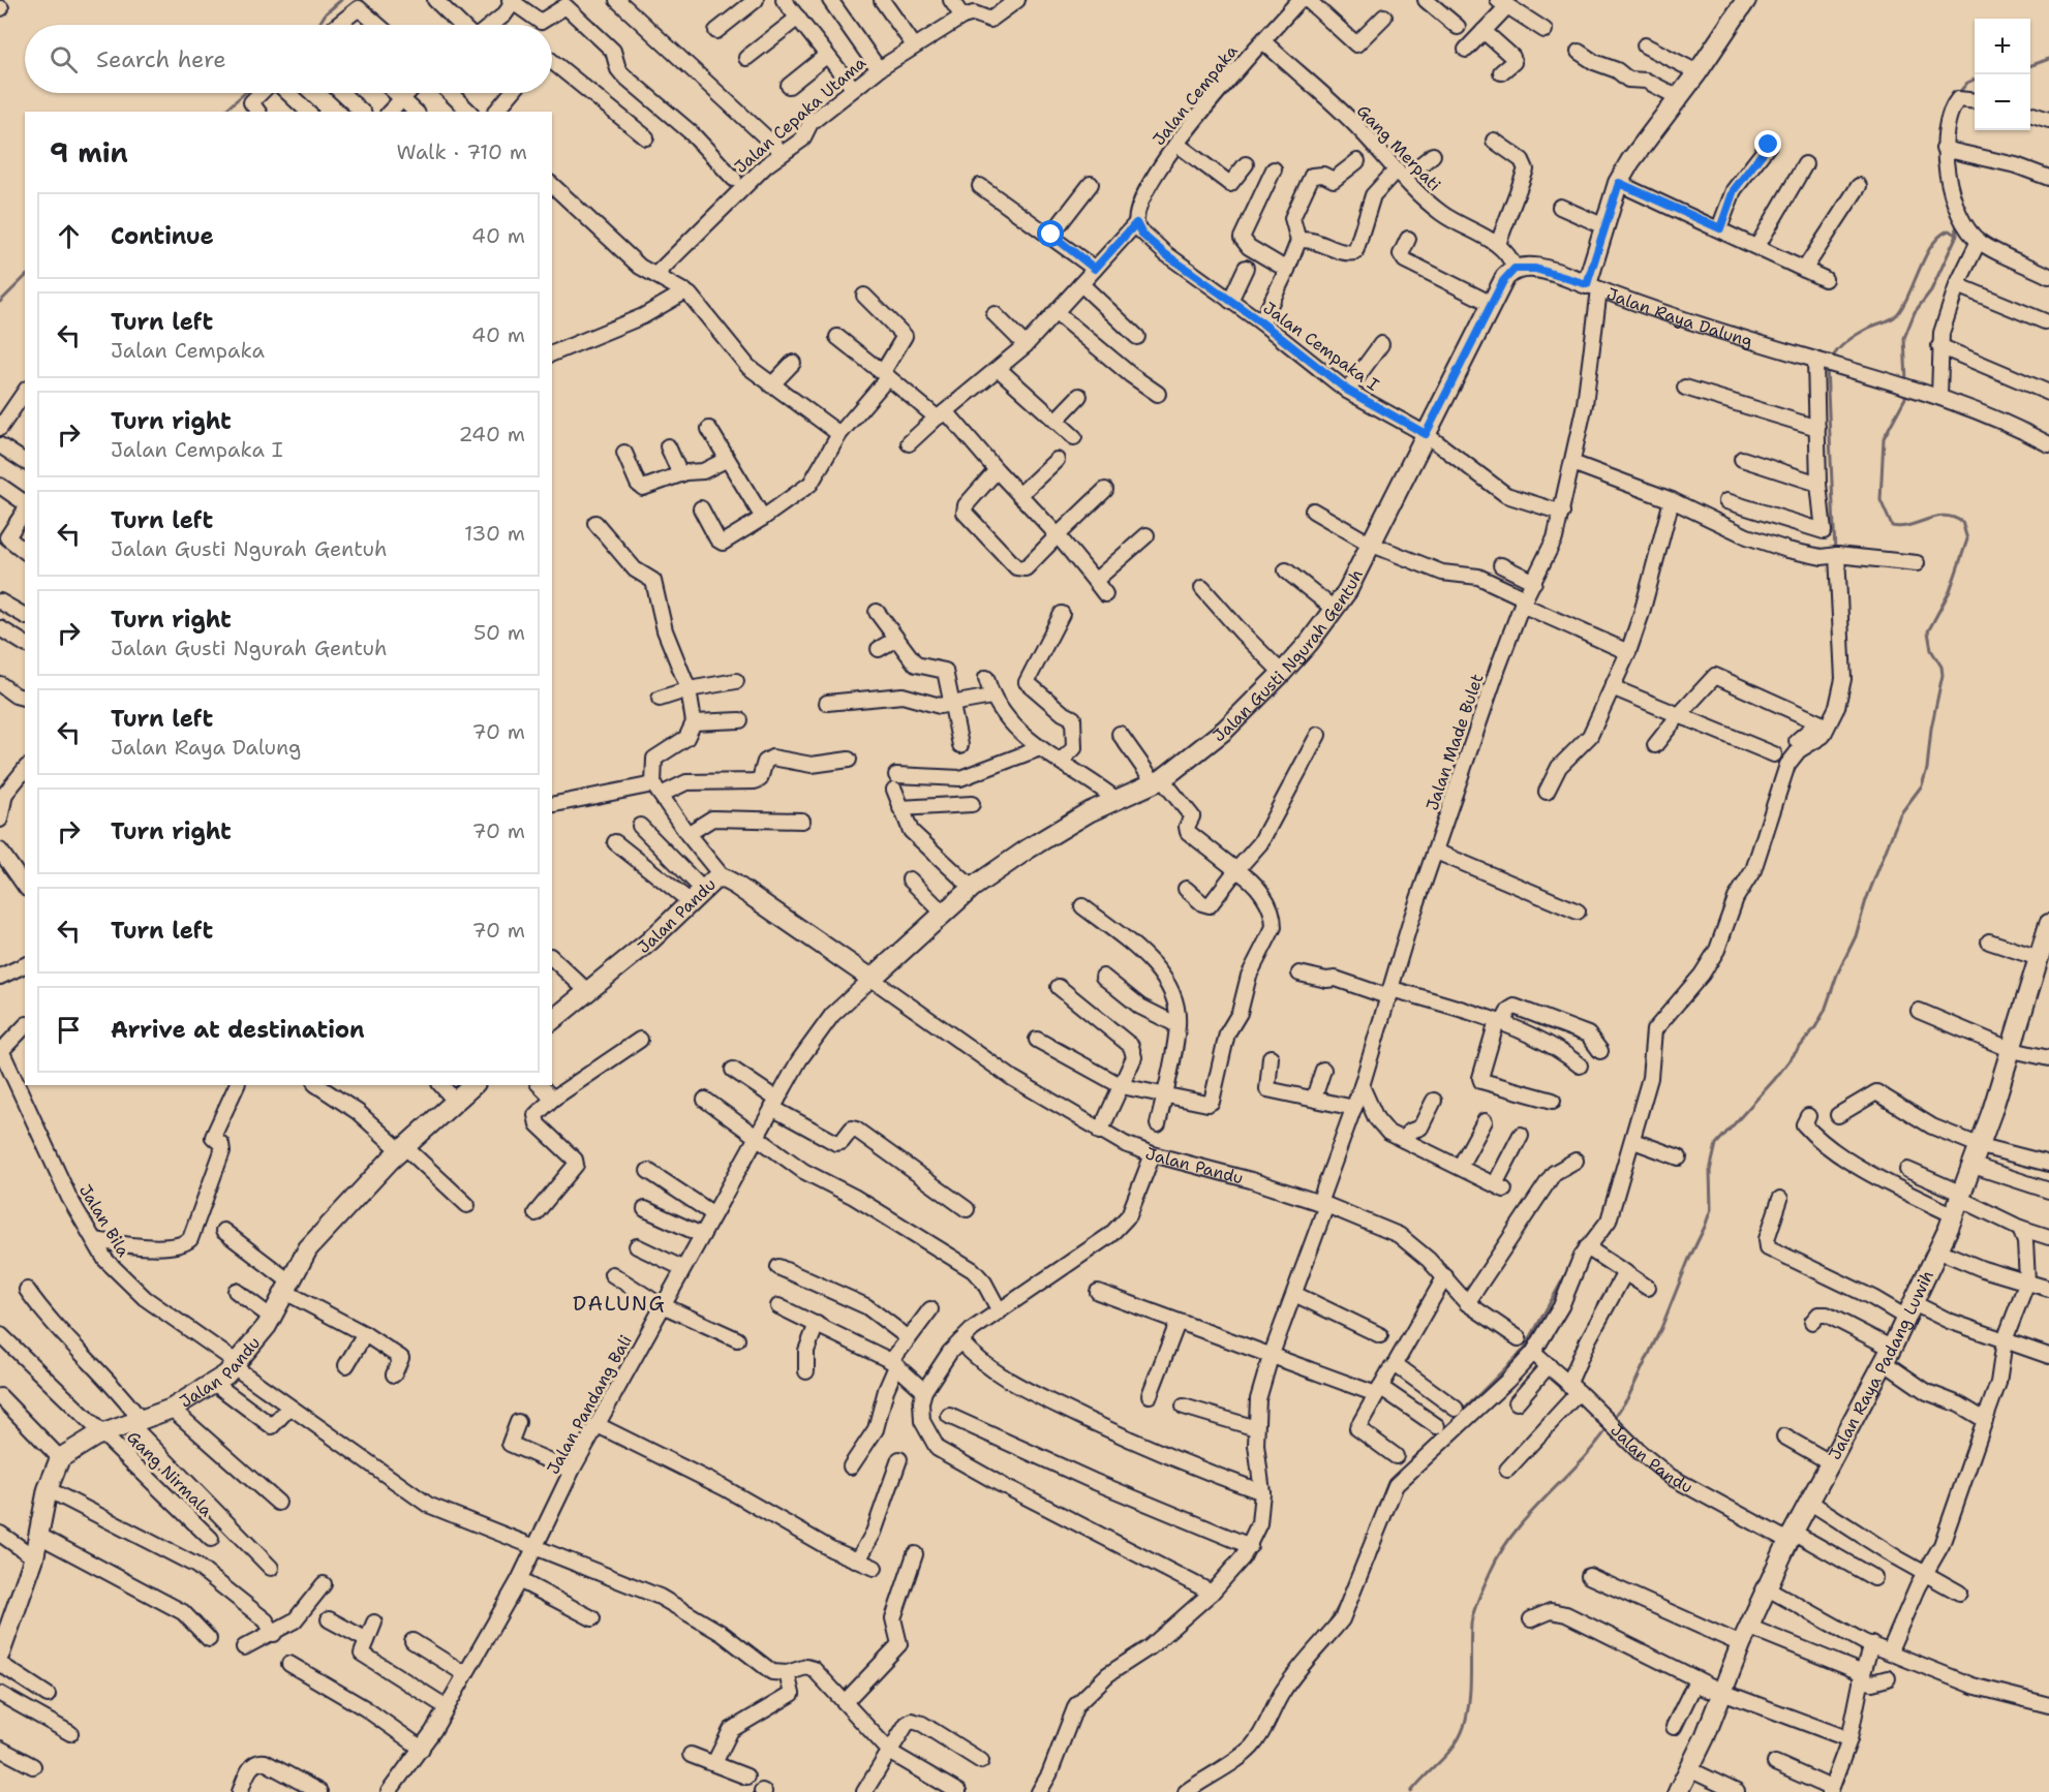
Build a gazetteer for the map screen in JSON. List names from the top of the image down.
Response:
{
  "streets": {
    "main road": [
      "Jalan Raya Dalung",
      "Jalan Gusti Ngurah Gentuh",
      "Jalan Pandu",
      "Jalan Raya Padang Luwih"
    ],
    "street": [
      "Jalan Cempaka",
      "Jalan Cepaka Utama",
      "Gang Merpati",
      "Jalan Cempaka I",
      "Jalan Made Bulet",
      "Jalan Bila",
      "Jalan Pandang Bali",
      "Gang Nirmala"
    ]
  },
  "crossings": [
    ["Jalan Cempaka", "Gang Merpati"],
    ["Jalan Cempaka", "Jalan Cempaka I"],
    ["Gang Merpati", "Jalan Gusti Ngurah Gentuh"],
    ["Jalan Raya Dalung", "Jalan Made Bulet"],
    ["Jalan Cempaka I", "Jalan Gusti Ngurah Gentuh"],
    ["Jalan Cempaka I", "Jalan Made Bulet"],
    ["Jalan Gusti Ngurah Gentuh", "Jalan Pandu"],
    ["Jalan Gusti Ngurah Gentuh", "Jalan Pandang Bali"],
    ["Jalan Made Bulet", "Jalan Pandu"],
    ["Jalan Pandu", "Jalan Bila"],
    ["Jalan Pandu", "Jalan Raya Padang Luwih"],
    ["Jalan Pandu", "Jalan Pandang Bali"],
    ["Jalan Pandu", "Gang Nirmala"],
    ["Jalan Bila", "Jalan Pandang Bali"]
  ],
  "districts": ["DALUNG"],
  "page": {
    "map_buttons": ["+", "−"],
    "search": "Search here",
    "heading": ["9 min", "Walk · 710 m"],
    "list": [
      ["Continue", "40 m"],
      ["Turn left", "Jalan Cempaka", "40 m"],
      ["Turn right", "Jalan Cempaka I", "240 m"],
      ["Turn left", "Jalan Gusti Ngurah Gentuh", "130 m"],
      ["Turn right", "Jalan Gusti Ngurah Gentuh", "50 m"],
      ["Turn left", "Jalan Raya Dalung", "70 m"],
      ["Turn right", "70 m"],
      ["Turn left", "70 m"],
      "Arrive at destination"
    ]
  }
}
